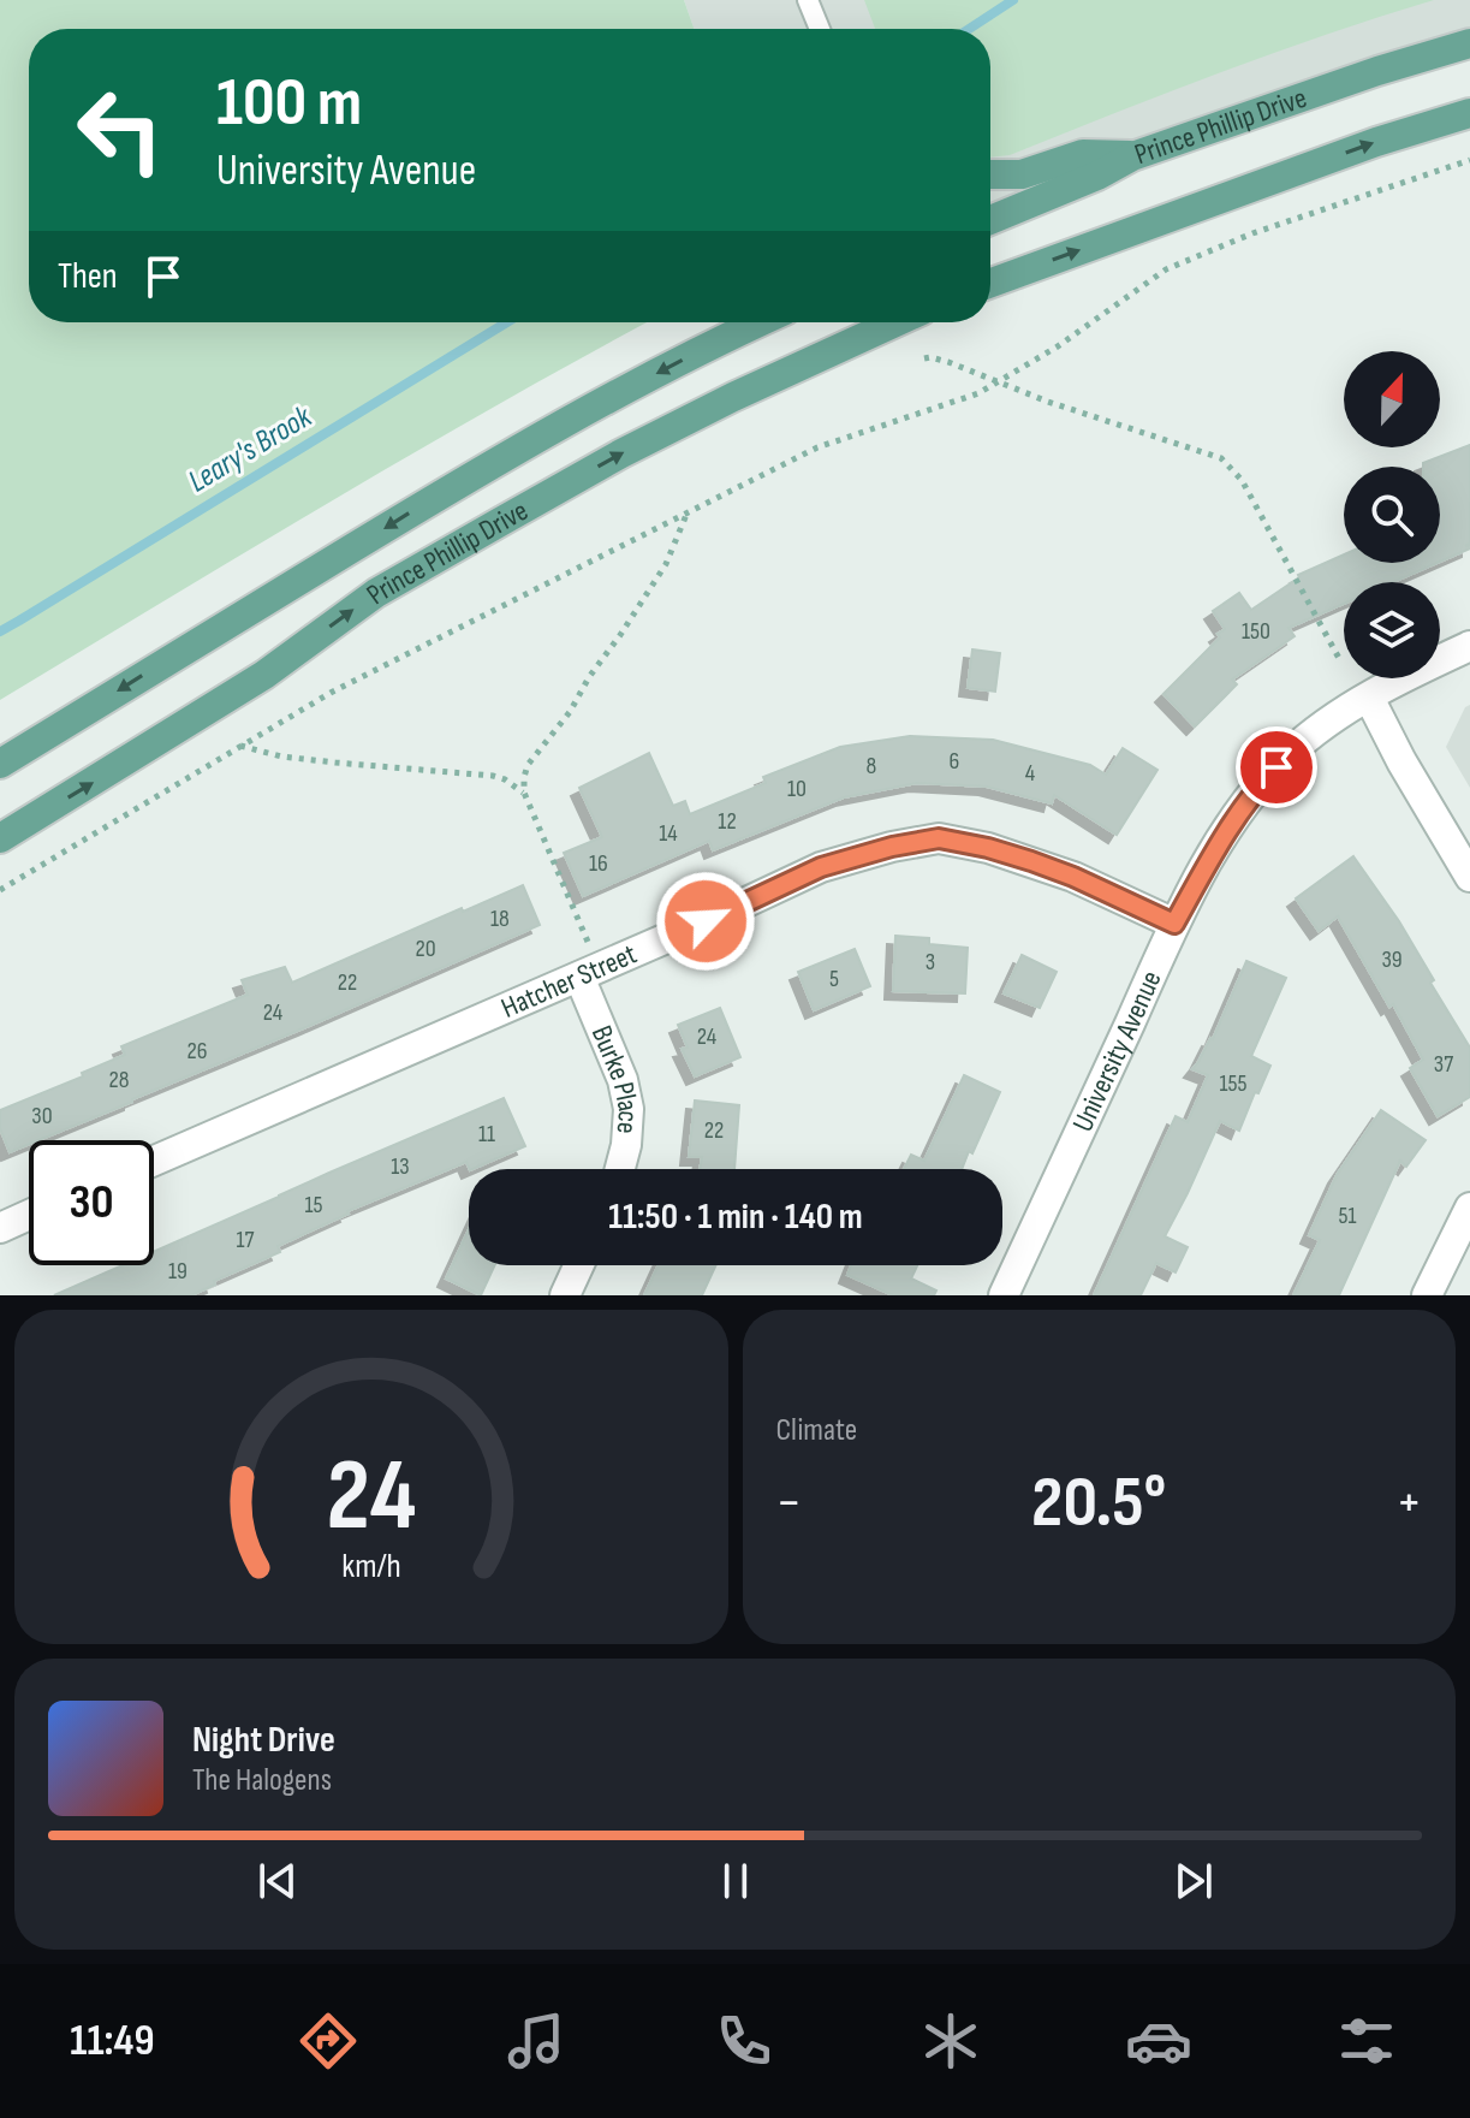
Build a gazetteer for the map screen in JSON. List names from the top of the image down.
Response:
{
  "streets": {
    "main road": ["Prince Phillip Drive"],
    "street": ["Hatcher Street", "University Avenue", "Burke Place"]
  },
  "crossings": [
    ["Hatcher Street", "University Avenue"],
    ["Hatcher Street", "Burke Place"]
  ],
  "water": ["Leary's Brook"],
  "house_numbers": [
    "150",
    "6",
    "8",
    "4",
    "10",
    "12",
    "14",
    "16",
    "18",
    "20",
    "39",
    "3",
    "5",
    "22",
    "24",
    "24",
    "26",
    "37",
    "28",
    "155",
    "30",
    "22",
    "11",
    "13",
    "15",
    "51",
    "17",
    "19"
  ],
  "north": "top",
  "page": {
    "turn": ["100 m", "University Avenue"],
    "then": "Then",
    "limit": "30",
    "trip": "11:50 · 1 min · 140 m",
    "tile": "Climate",
    "heat": ["−", "20.5°", "+"],
    "song": ["Night Drive", "The Halogens"],
    "tabs": "11:49",
    "gauge": ["24", "km/h"]
  }
}
